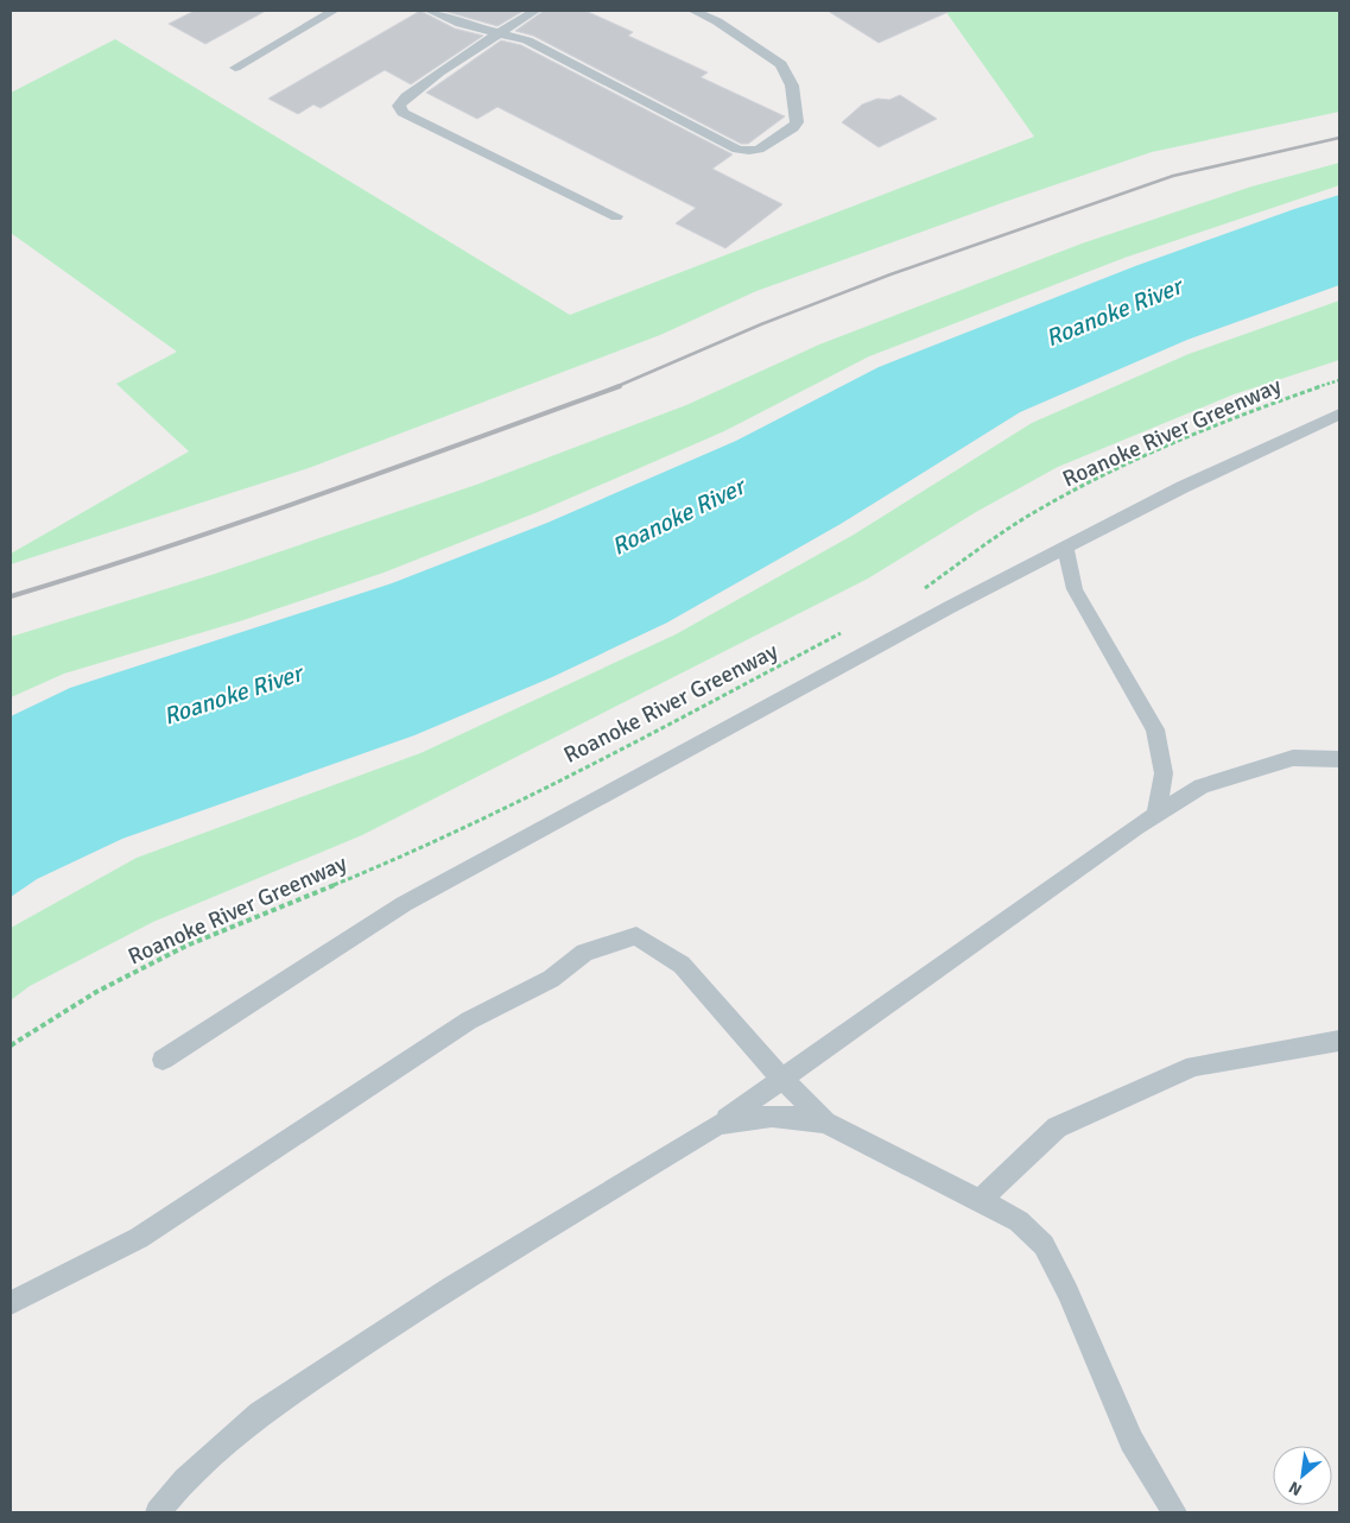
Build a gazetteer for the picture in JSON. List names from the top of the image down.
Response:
{
  "streets": {
    "path": ["Roanoke River Greenway"]
  },
  "water": ["Roanoke River"],
  "north": "bottom left"
}
